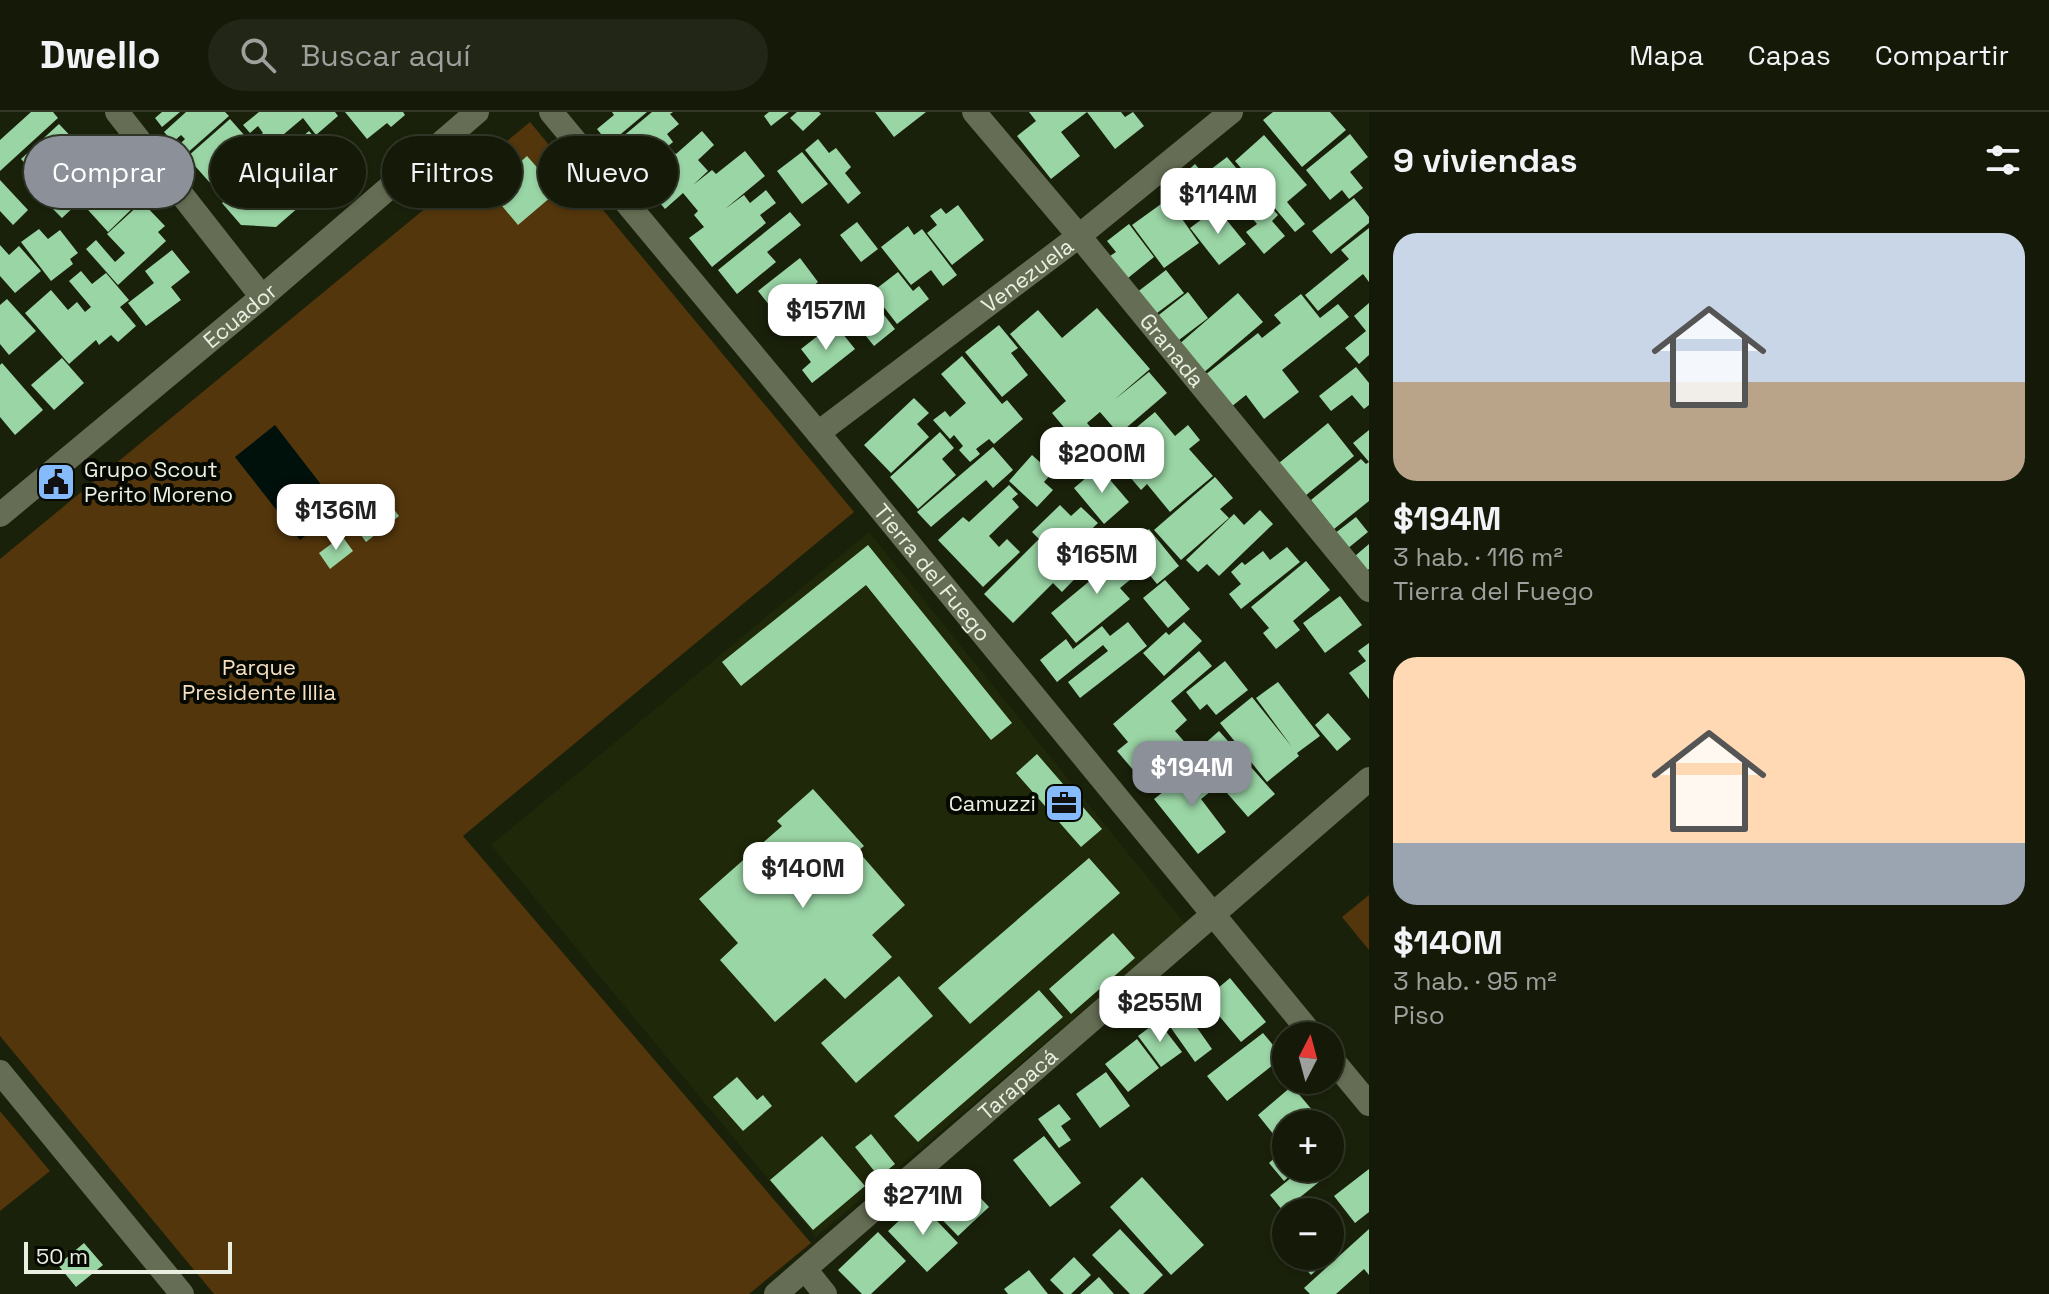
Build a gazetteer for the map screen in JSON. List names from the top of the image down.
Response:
{
  "streets": {
    "street": [
      "Venezuela",
      "Ecuador",
      "Granada",
      "Tierra del Fuego",
      "Tarapacá"
    ]
  },
  "crossings": [
    ["Venezuela", "Granada"],
    ["Venezuela", "Tierra del Fuego"],
    ["Tierra del Fuego", "Tarapacá"]
  ],
  "parks": ["Parque Presidente Illia"],
  "places": {
    "public building": ["Grupo Scout Perito Moreno"],
    "office": ["Camuzzi"]
  },
  "scale_bar": "50 m",
  "north": "top",
  "page": {
    "header": "Dwello",
    "search": "Buscar aquí",
    "nav": ["Mapa", "Capas", "Compartir"],
    "heading": "9 viviendas",
    "chip": [
      "Comprar",
      "Alquilar",
      "Filtros",
      "Nuevo"
    ],
    "price": [
      "$114M",
      "$157M",
      "$200M",
      "$136M",
      "$165M",
      "$194M",
      "$140M",
      "$255M",
      "$271M"
    ],
    "list": [
      {
        "name": "$194M",
        "note": "3 hab. · 116 m² · Tierra del Fuego"
      },
      {
        "name": "$140M",
        "note": "3 hab. · 95 m² · Piso"
      }
    ],
    "map_buttons": ["+", "−"],
    "scale": "50 m"
  }
}
